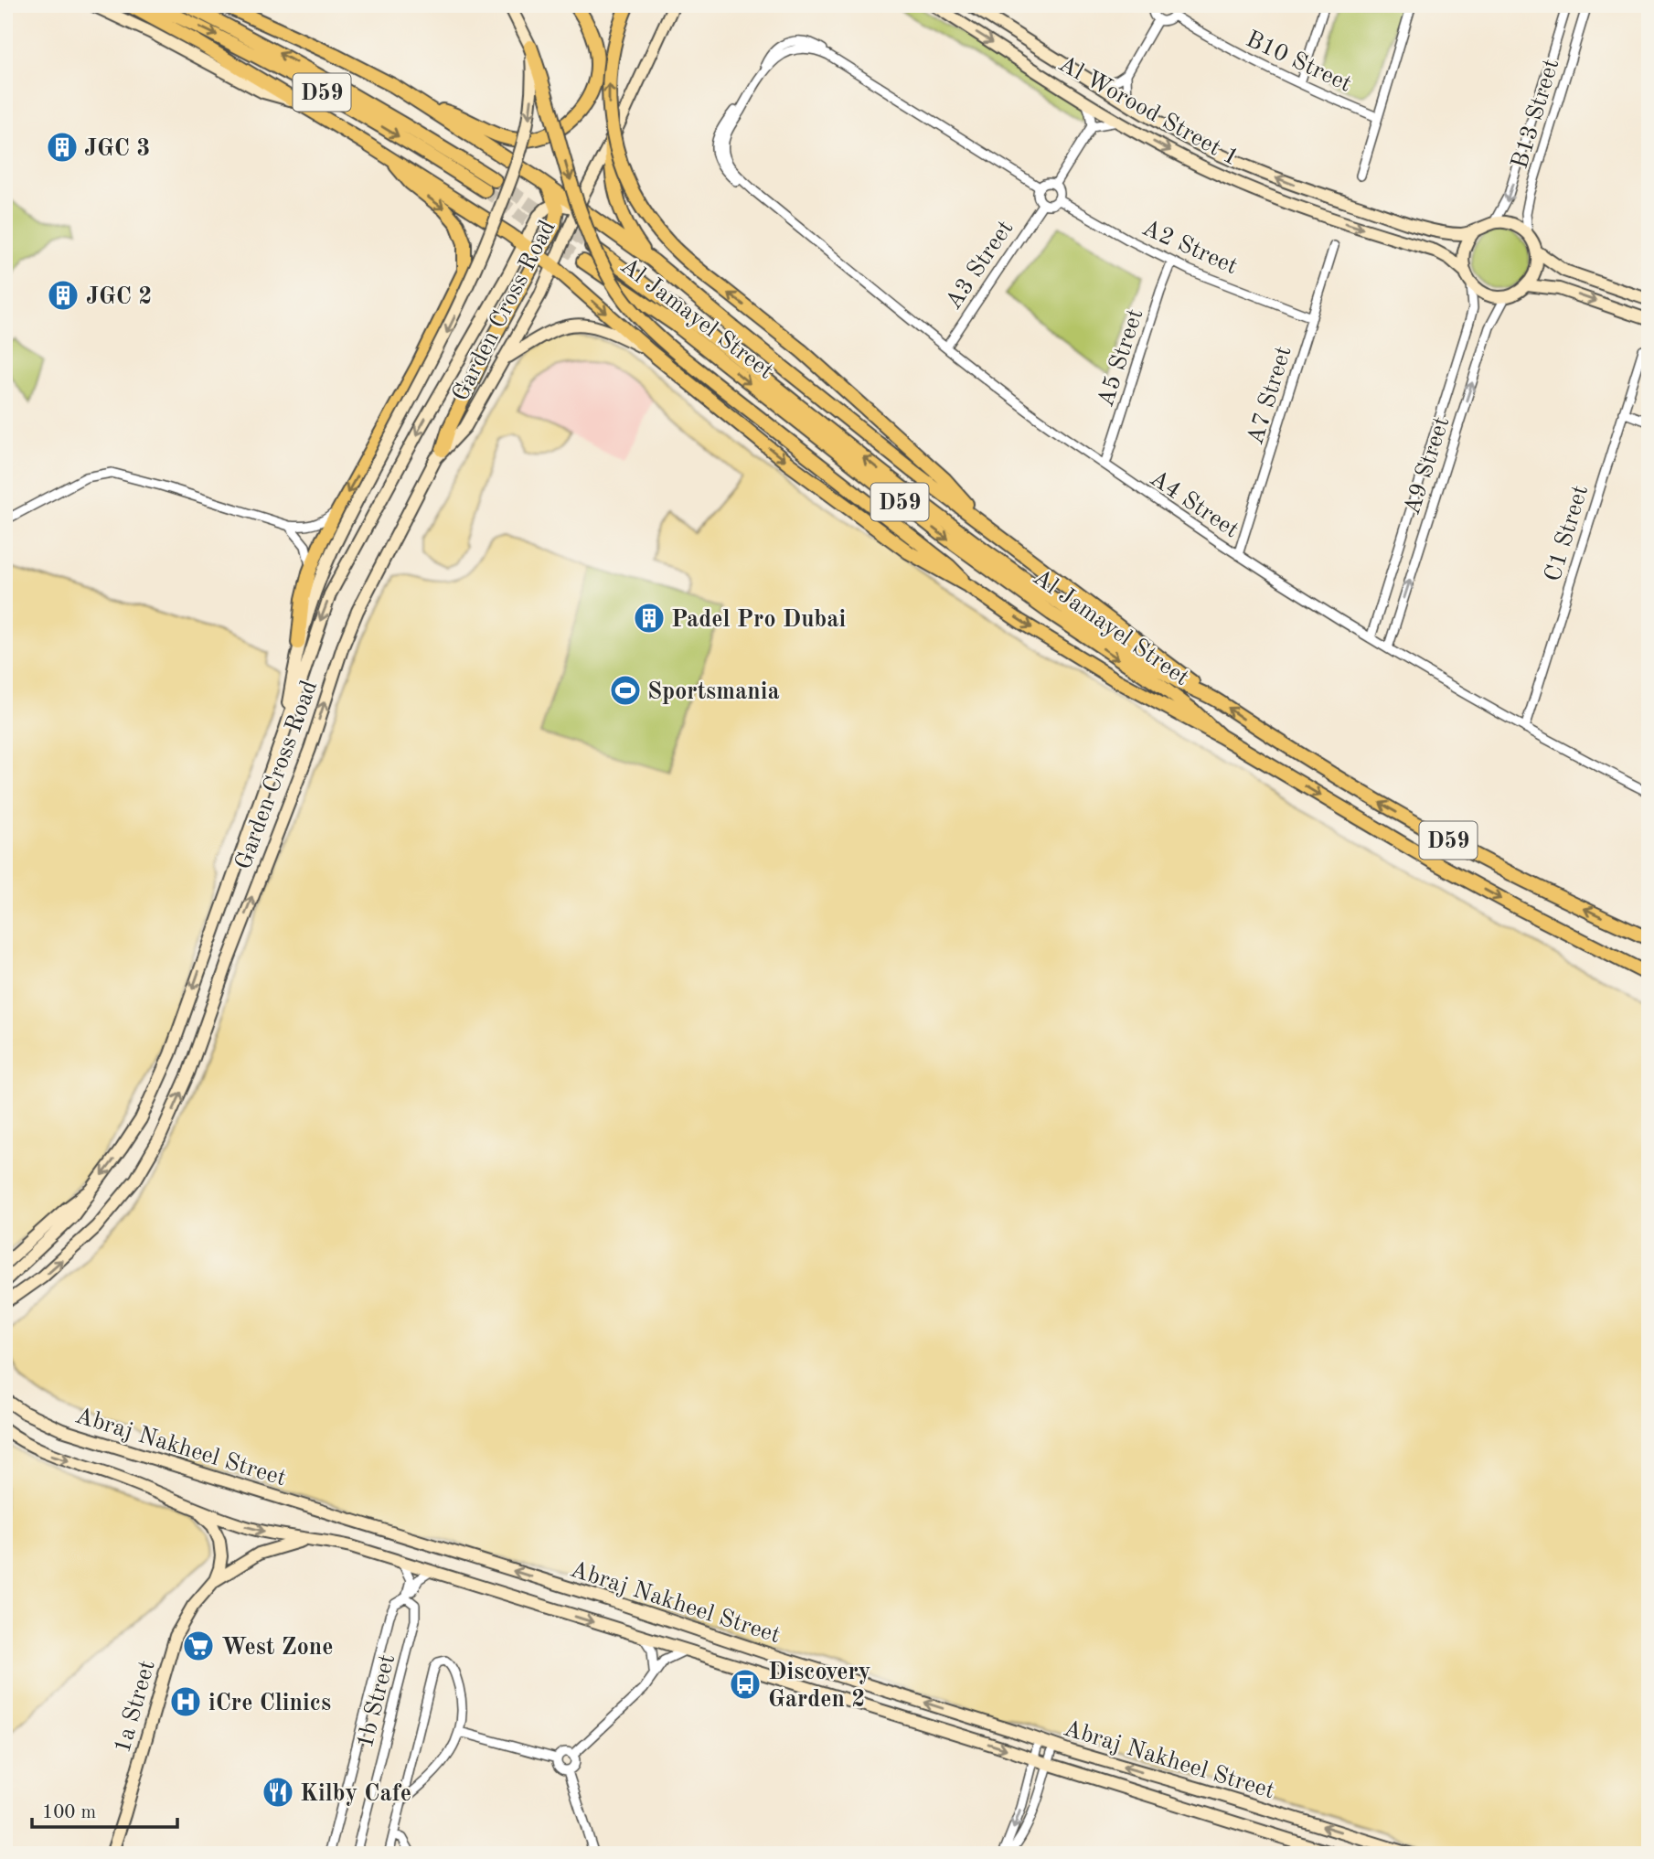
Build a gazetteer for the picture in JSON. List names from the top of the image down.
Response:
{
  "streets": {
    "main road": ["D59", "Al Jamayel Street"],
    "street": [
      "B10 Street",
      "Al Worood Street 1",
      "B13 Street",
      "A2 Street",
      "A3 Street",
      "Garden Cross Road",
      "A5 Street",
      "A7 Street",
      "A9 Street",
      "A4 Street",
      "C1 Street",
      "Abraj Nakheel Street",
      "1b Street",
      "1a Street"
    ]
  },
  "crossings": [
    ["Al Worood Street 1", "B13 Street"],
    ["Al Worood Street 1", "A9 Street"],
    ["B13 Street", "A9 Street"],
    ["A2 Street", "A3 Street"],
    ["A2 Street", "A5 Street"],
    ["A2 Street", "A7 Street"],
    ["A2 Street", "A4 Street"],
    ["A3 Street", "A4 Street"],
    ["A5 Street", "A4 Street"],
    ["A7 Street", "A4 Street"],
    ["A9 Street", "A4 Street"],
    ["A4 Street", "C1 Street"],
    ["Abraj Nakheel Street", "1b Street"],
    ["Abraj Nakheel Street", "1a Street"]
  ],
  "places": {
    "building": ["JGC 3", "JGC 2", "Padel Pro Dubai"],
    "sports": ["Sportsmania"],
    "supermarket": ["West Zone"],
    "bus stop": ["Discovery Garden 2"],
    "hospital": ["iCre Clinics"],
    "restaurant": ["Kilby Cafe"]
  },
  "scale_bar": "100 m"
}
